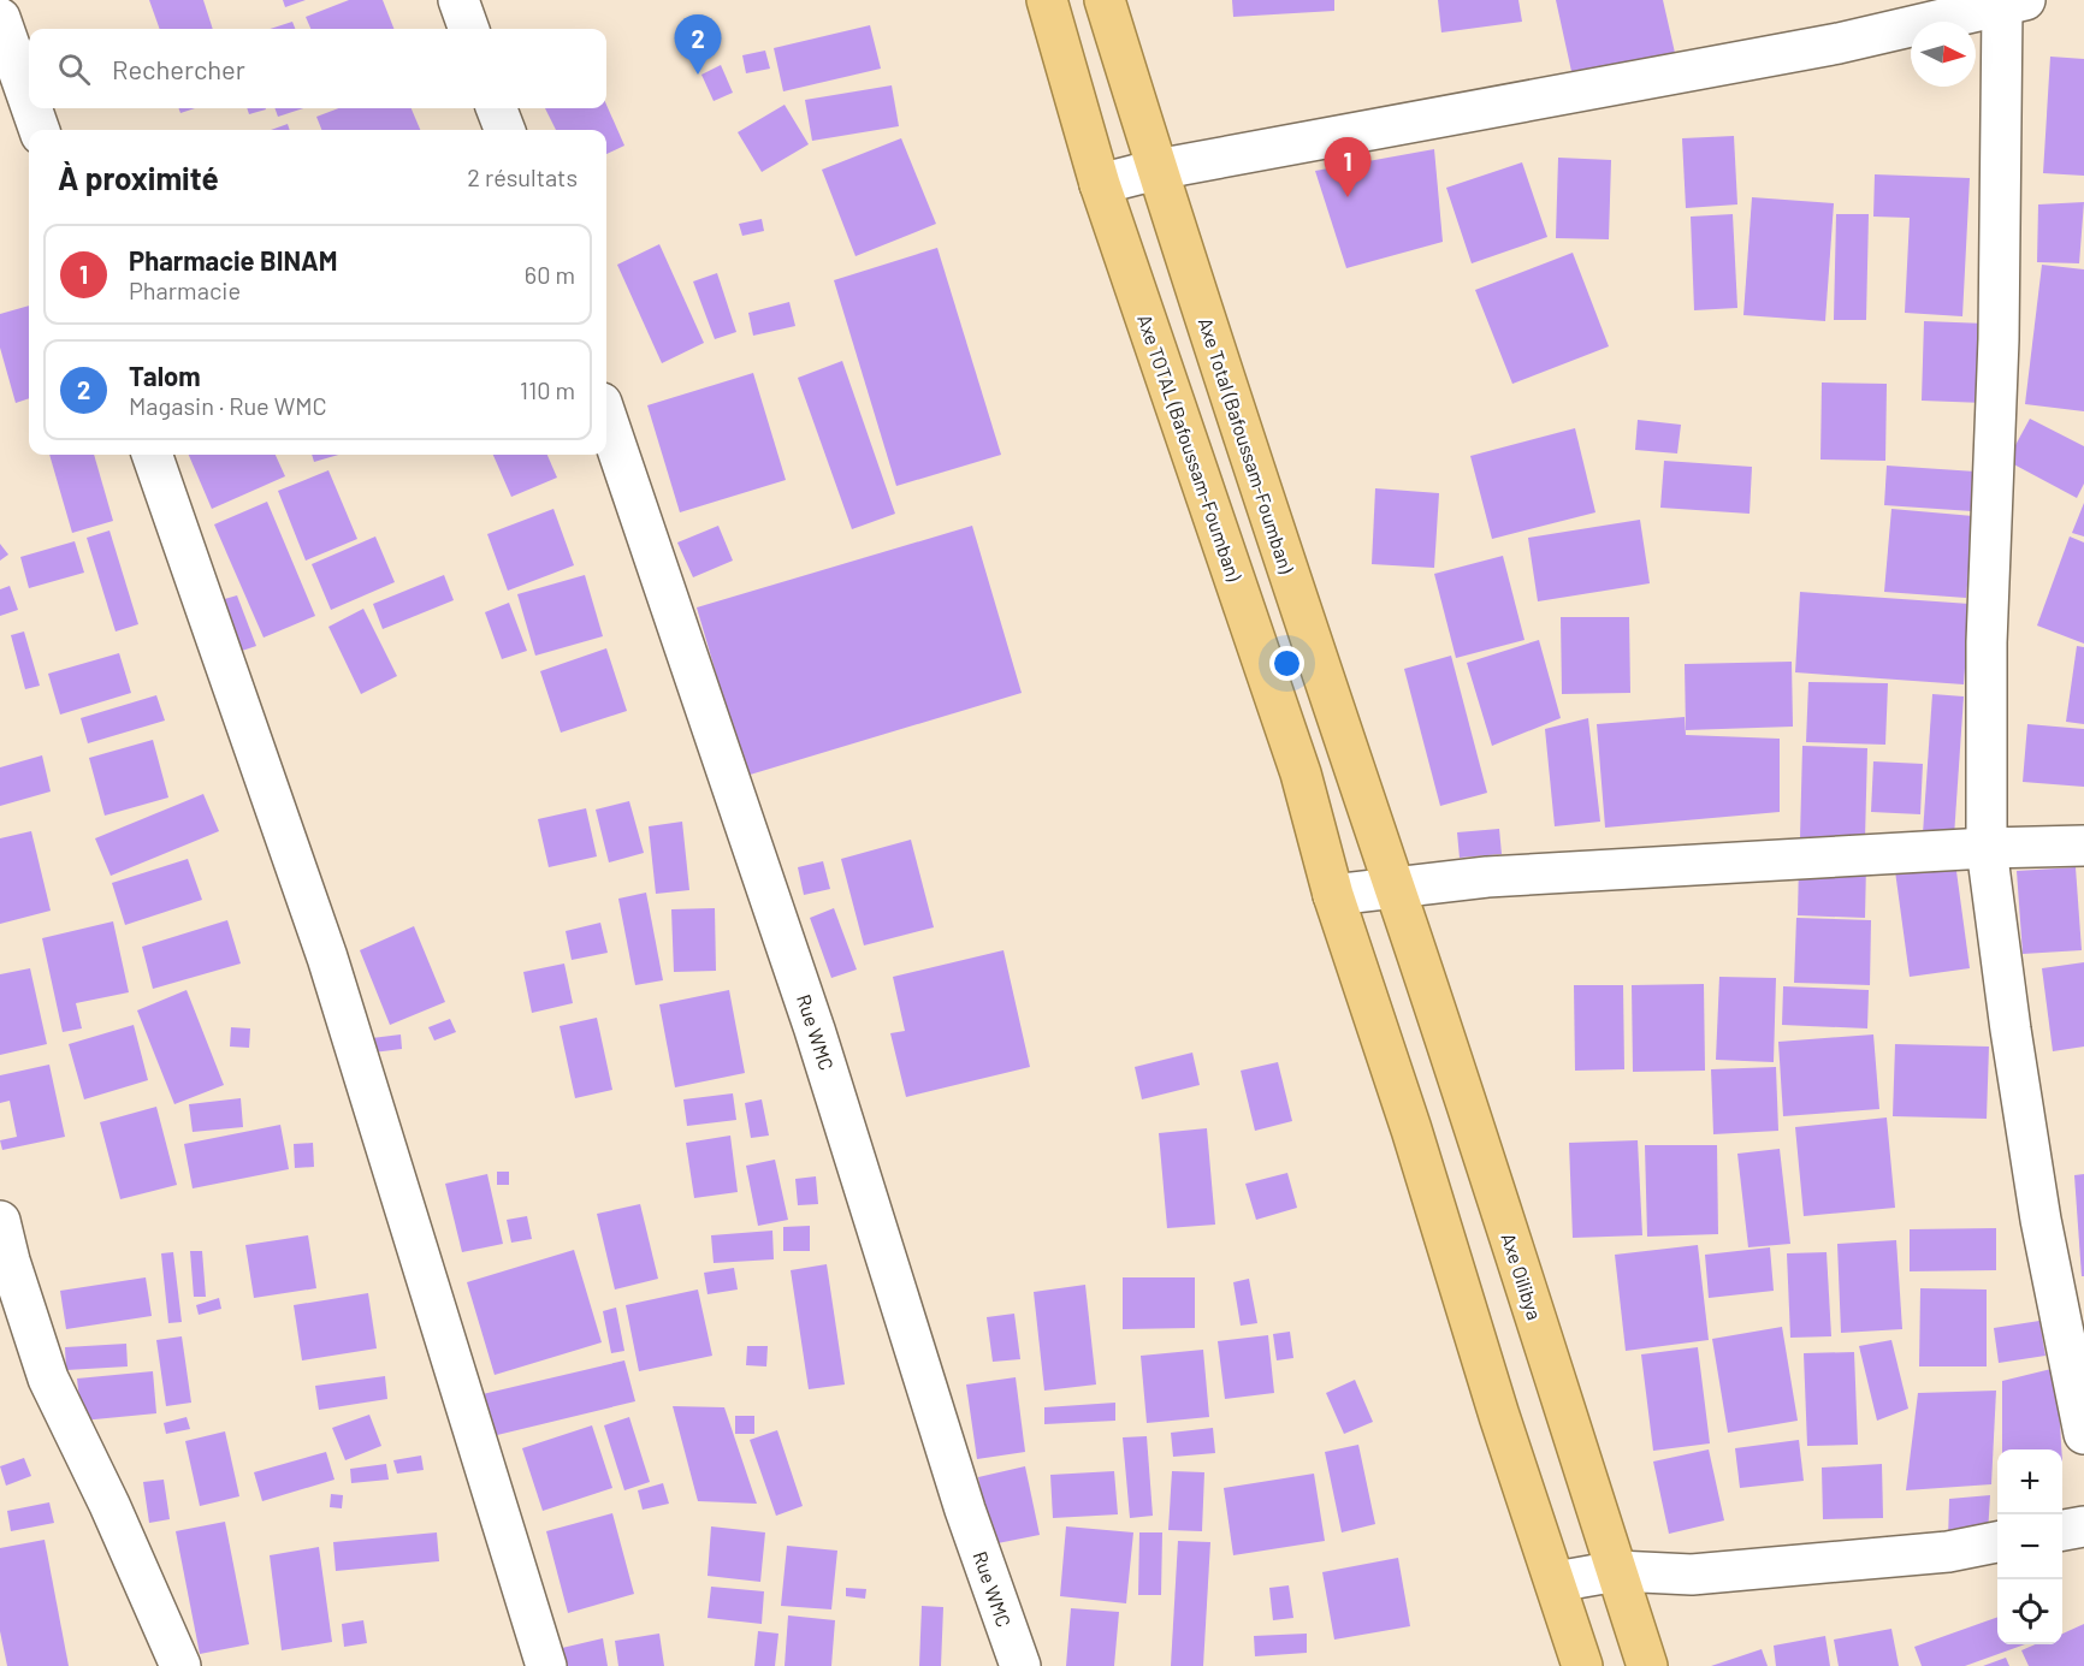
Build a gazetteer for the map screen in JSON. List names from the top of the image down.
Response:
{
  "streets": {
    "highway": ["Axe Total (Bafoussam-Foumban)", "Axe TOTAL (Bafoussam-Foumban)", "Axe Oilibya"],
    "street": ["Rue WMC"]
  },
  "crossings": [
    ["Axe Total (Bafoussam-Foumban)", "Axe Oilibya"]
  ],
  "north": "right",
  "page": {
    "pins": ["2", "1"],
    "search": "Rechercher",
    "heading": ["À proximité", "2 résultats"],
    "list": [
      {
        "mark": "1",
        "name": "Pharmacie BINAM",
        "note": "Pharmacie",
        "value": "60 m"
      },
      {
        "mark": "2",
        "name": "Talom",
        "note": "Magasin · Rue WMC",
        "value": "110 m"
      }
    ],
    "map_buttons": ["+", "−"]
  }
}
